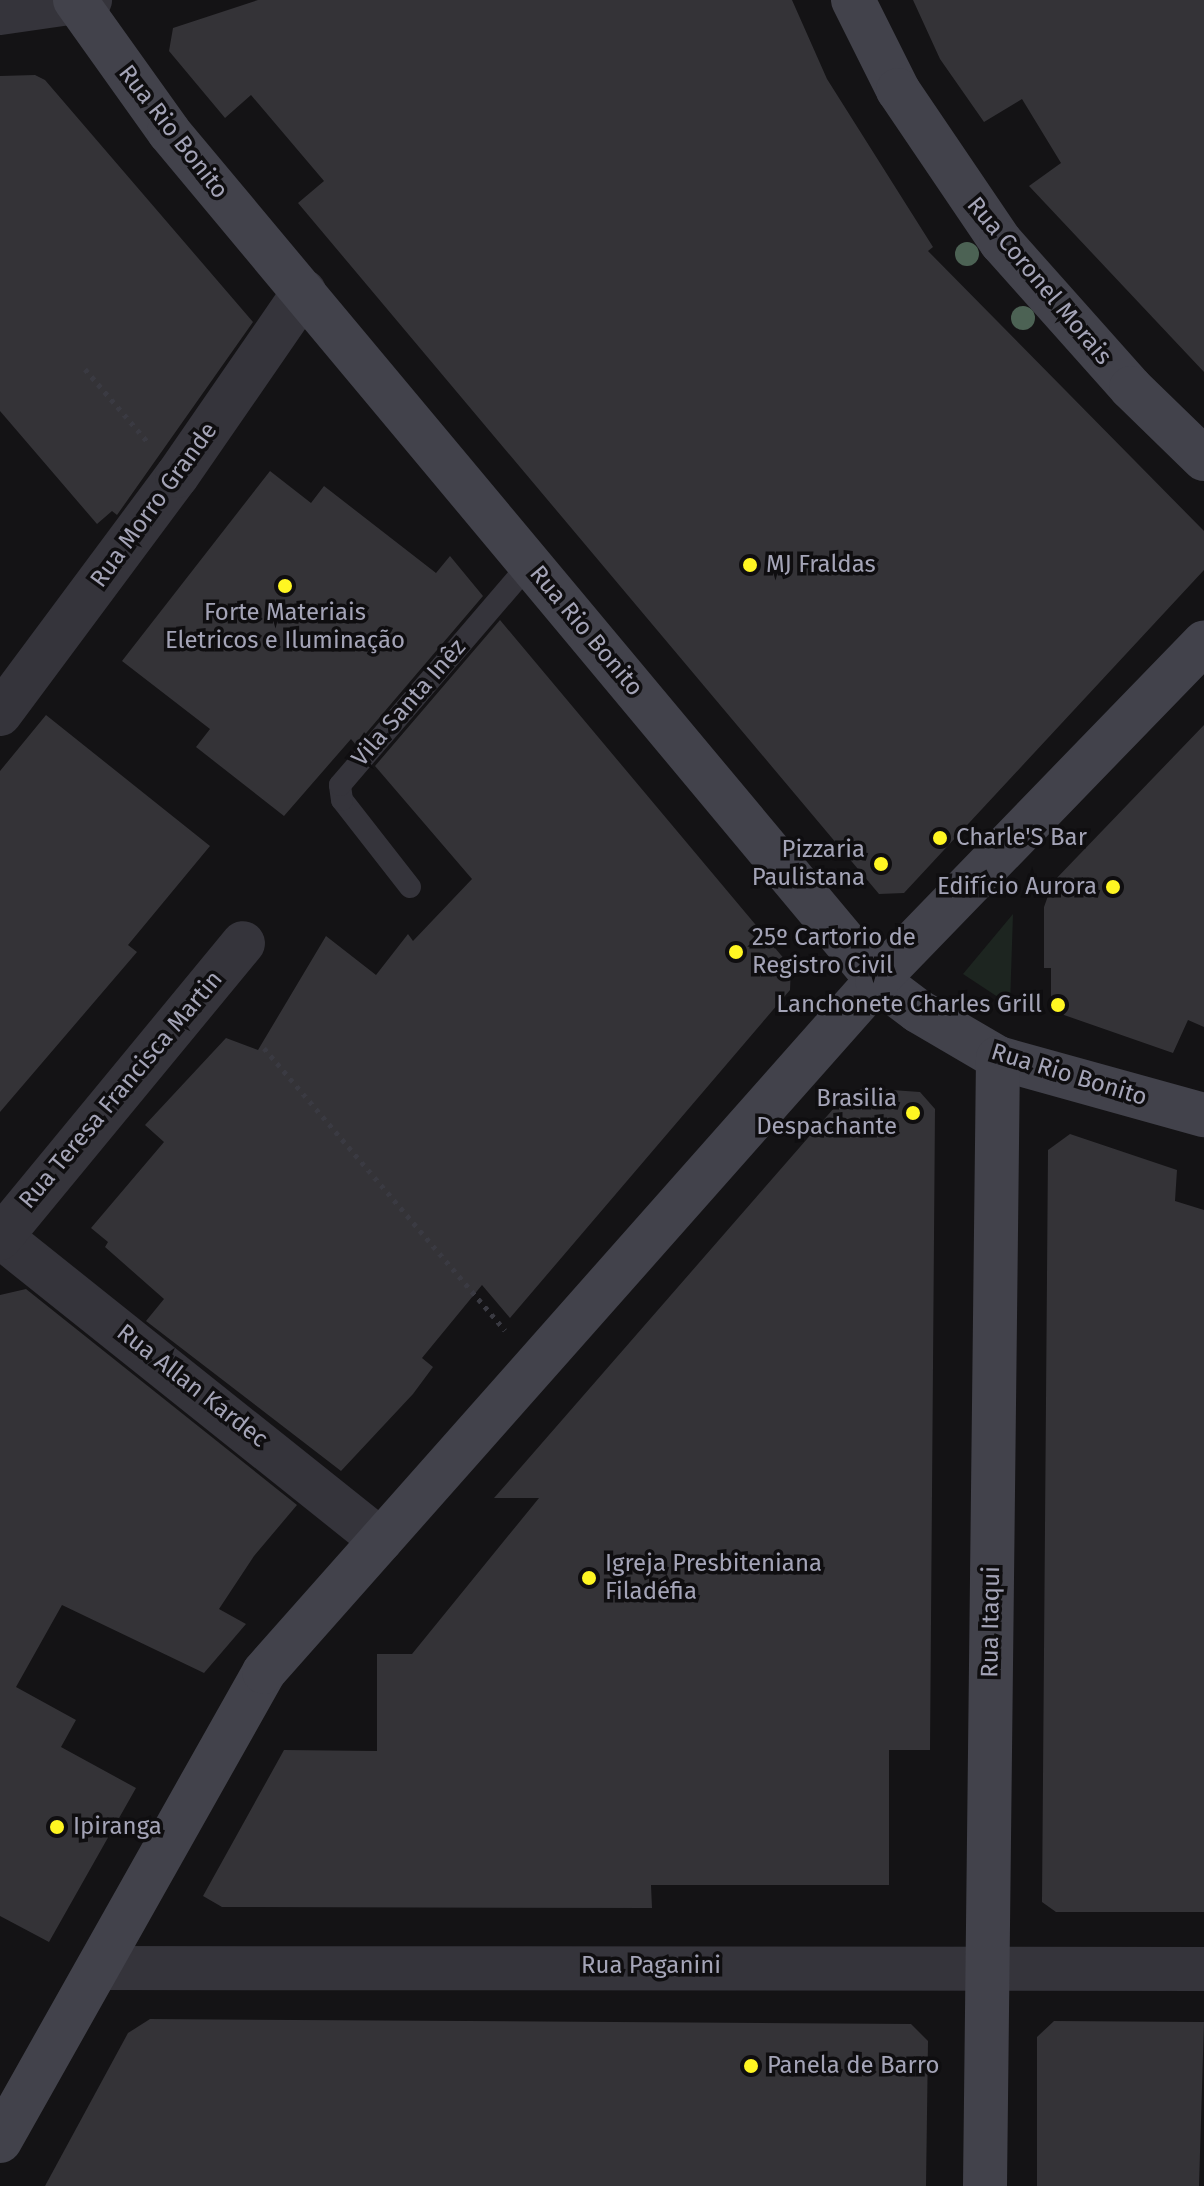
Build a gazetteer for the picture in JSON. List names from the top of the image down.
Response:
{
  "streets": {
    "street": [
      "Rua Rio Bonito",
      "Rua Coronel Morais",
      "Rua Morro Grande",
      "Rua Teresa Francisca Martin",
      "Rua Allan Kardec",
      "Rua Itaqui",
      "Rua Paganini"
    ],
    "lane": ["Vila Santa Inêz"]
  },
  "crossings": [
    ["Rua Rio Bonito", "Rua Morro Grande"],
    ["Rua Rio Bonito", "Vila Santa Inêz"],
    ["Rua Rio Bonito", "Rua Itaqui"],
    ["Rua Teresa Francisca Martin", "Rua Allan Kardec"],
    ["Rua Itaqui", "Rua Paganini"]
  ],
  "places": [
    "MJ Fraldas",
    "Forte Materiais Eletricos e Iluminação",
    "Charle'S Bar",
    "Pizzaria Paulistana",
    "Edifício Aurora",
    "25º Cartorio de Registro Civil",
    "Lanchonete Charles Grill",
    "Brasilia Despachante",
    "Igreja Presbiteniana Filadéfia",
    "Ipiranga",
    "Panela de Barro"
  ]
}
